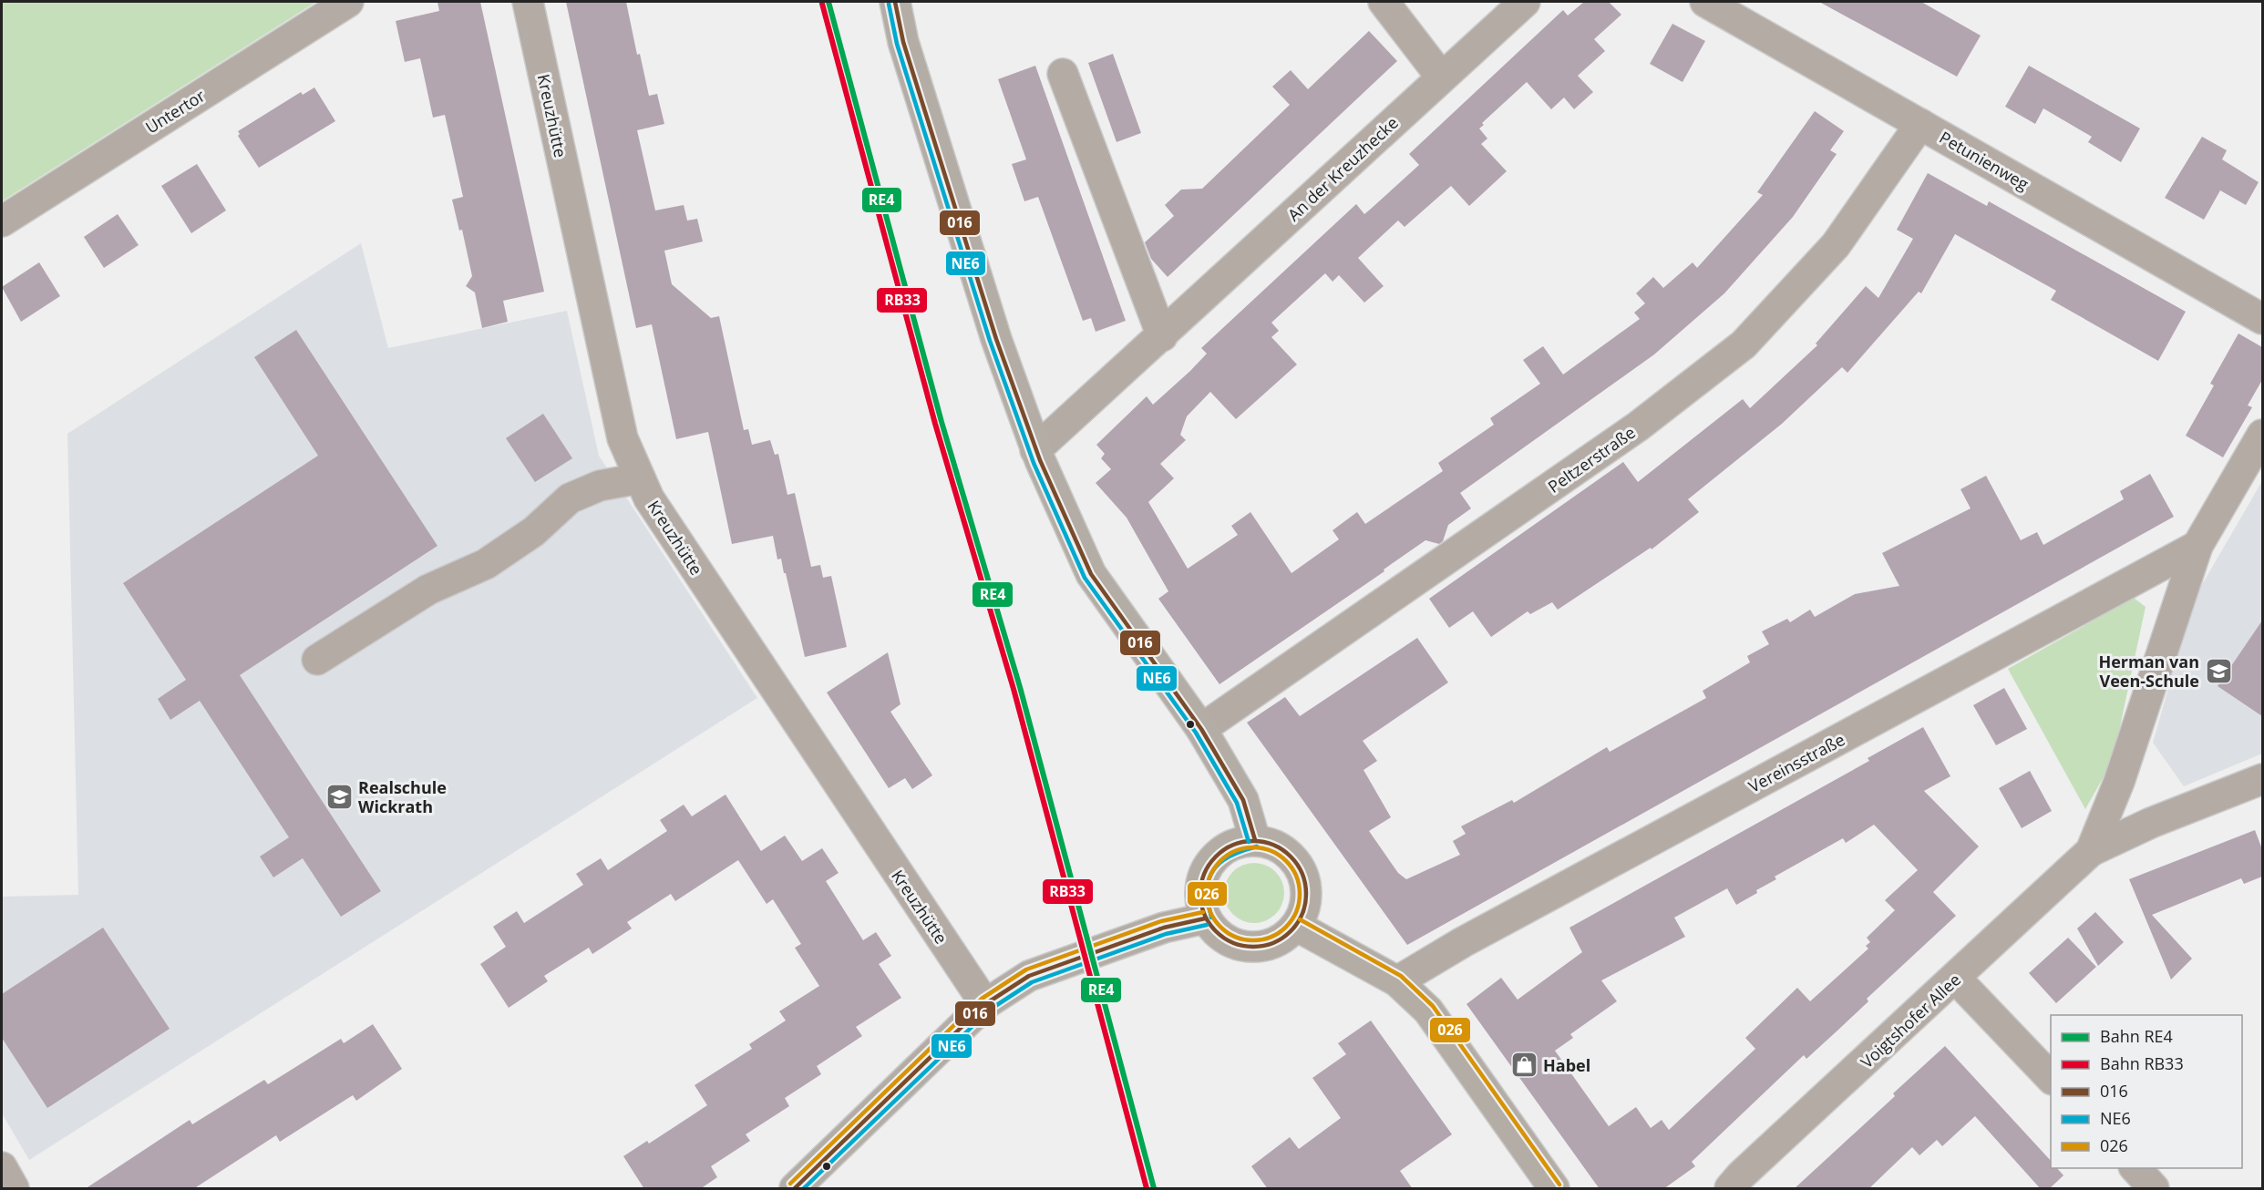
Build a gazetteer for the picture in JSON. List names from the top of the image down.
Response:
{
  "streets": {
    "street": [
      "Untertor",
      "Kreuzhütte",
      "Petunienweg",
      "An der Kreuzhecke",
      "Peltzerstraße",
      "Vereinsstraße",
      "Voigtshofer Allee"
    ]
  },
  "crossings": [
    ["Petunienweg", "Peltzerstraße"],
    ["Vereinsstraße", "Voigtshofer Allee"]
  ],
  "places": {
    "school or university": ["Herman van Veen-Schule", "Realschule Wickrath"],
    "shop": ["Habel"]
  },
  "lines": [
    "rail line RE4",
    "transit line 016",
    "rail line RB33",
    "transit line NE6",
    "transit line 026"
  ],
  "legend": [
    "Bahn RE4",
    "Bahn RB33",
    "016",
    "NE6",
    "026"
  ]
}
